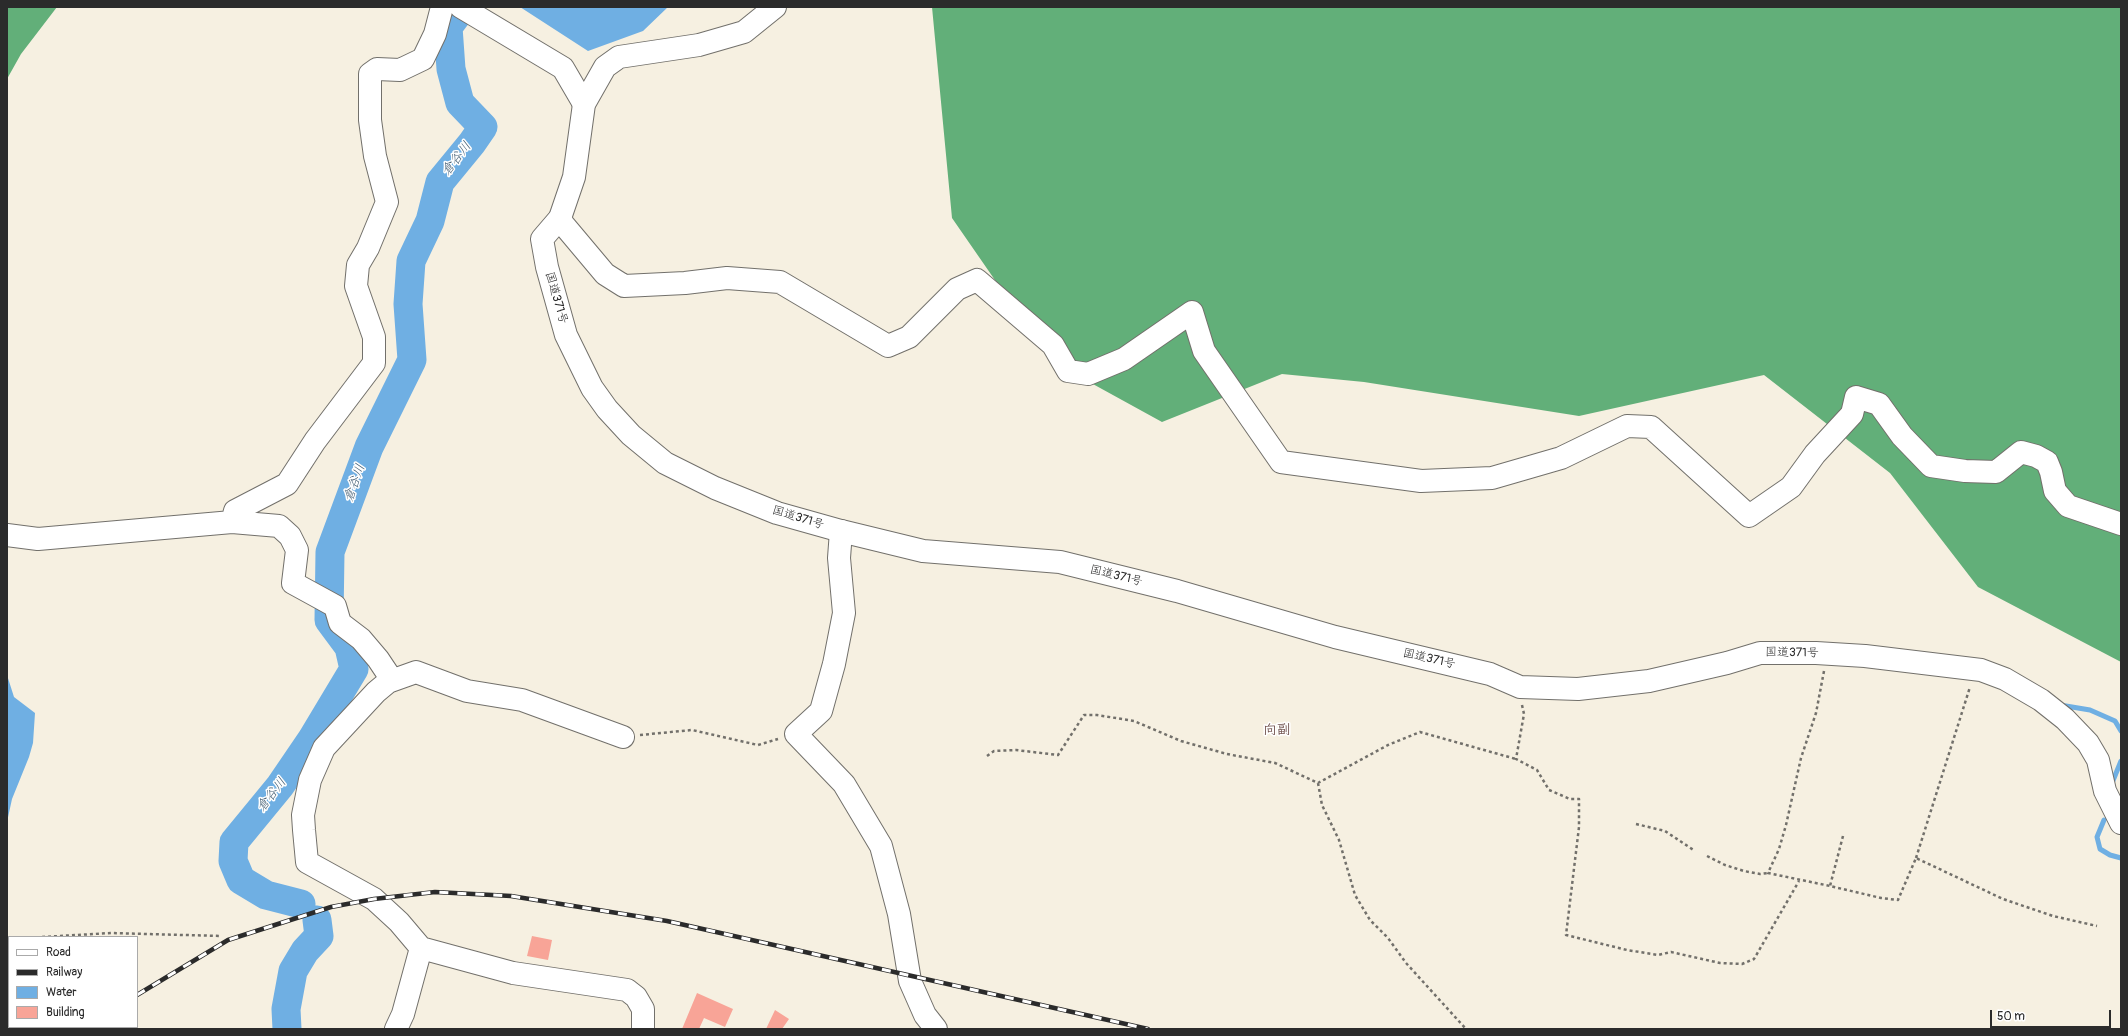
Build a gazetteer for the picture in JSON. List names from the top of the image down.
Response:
{
  "streets": {
    "main road": ["国道371号"]
  },
  "districts": ["向副"],
  "water": ["倉谷川"],
  "legend": [
    "Road",
    "Railway",
    "Water",
    "Building"
  ],
  "scale_bar": "50 m"
}
